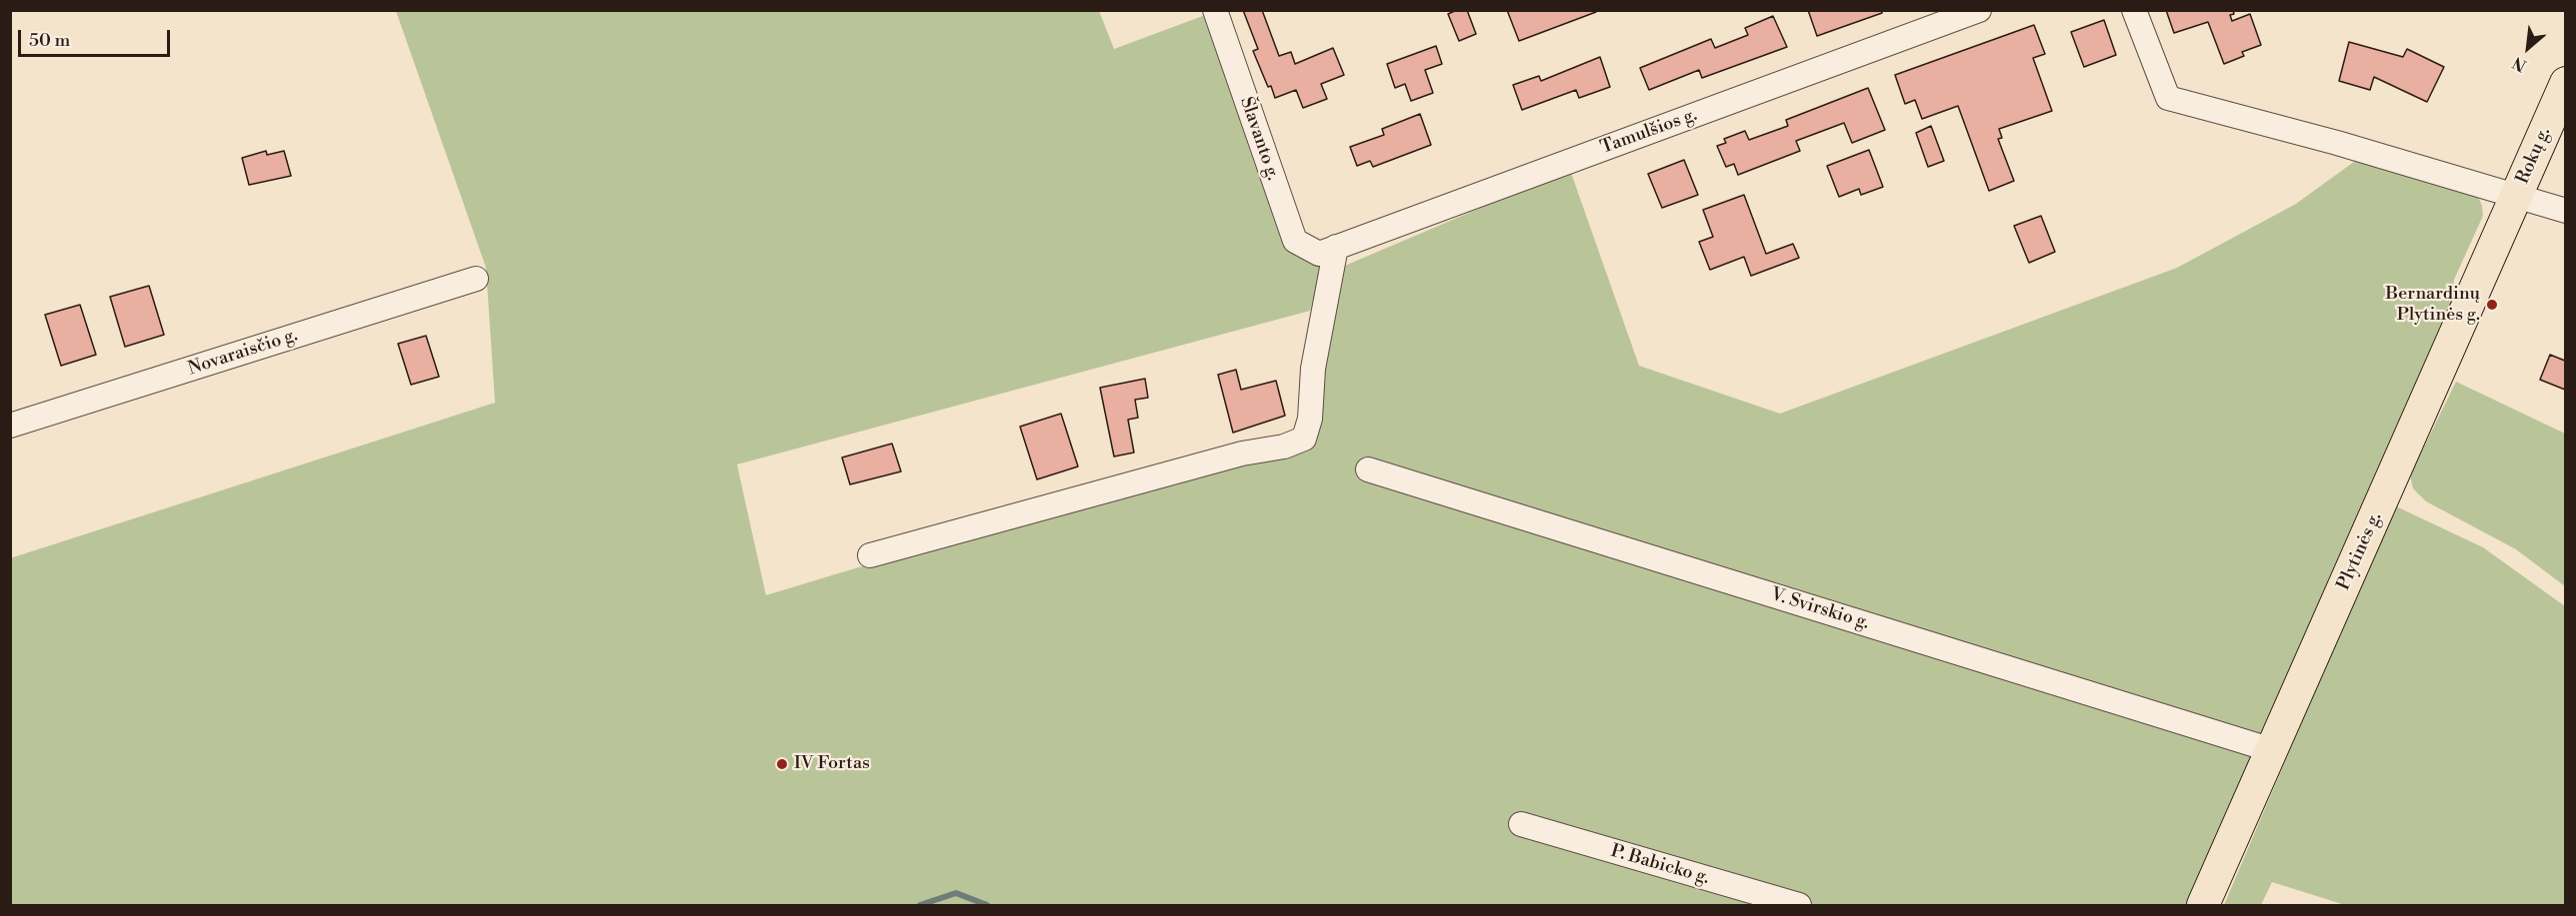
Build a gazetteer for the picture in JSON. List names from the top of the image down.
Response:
{
  "streets": {
    "main road": ["Rokų g.", "Plytinės g."],
    "street": [
      "Tamulšios g.",
      "Šlavanto g.",
      "Novaraisčio g.",
      "V. Svirskio g.",
      "P. Babicko g."
    ]
  },
  "crossings": [
    ["Tamulšios g.", "Šlavanto g."],
    ["Rokų g.", "Plytinės g."],
    ["Plytinės g.", "V. Svirskio g."]
  ],
  "places": ["Bernardinų Plytinės g.", "IV Fortas"],
  "scale_bar": "50 m",
  "north": "bottom left"
}
